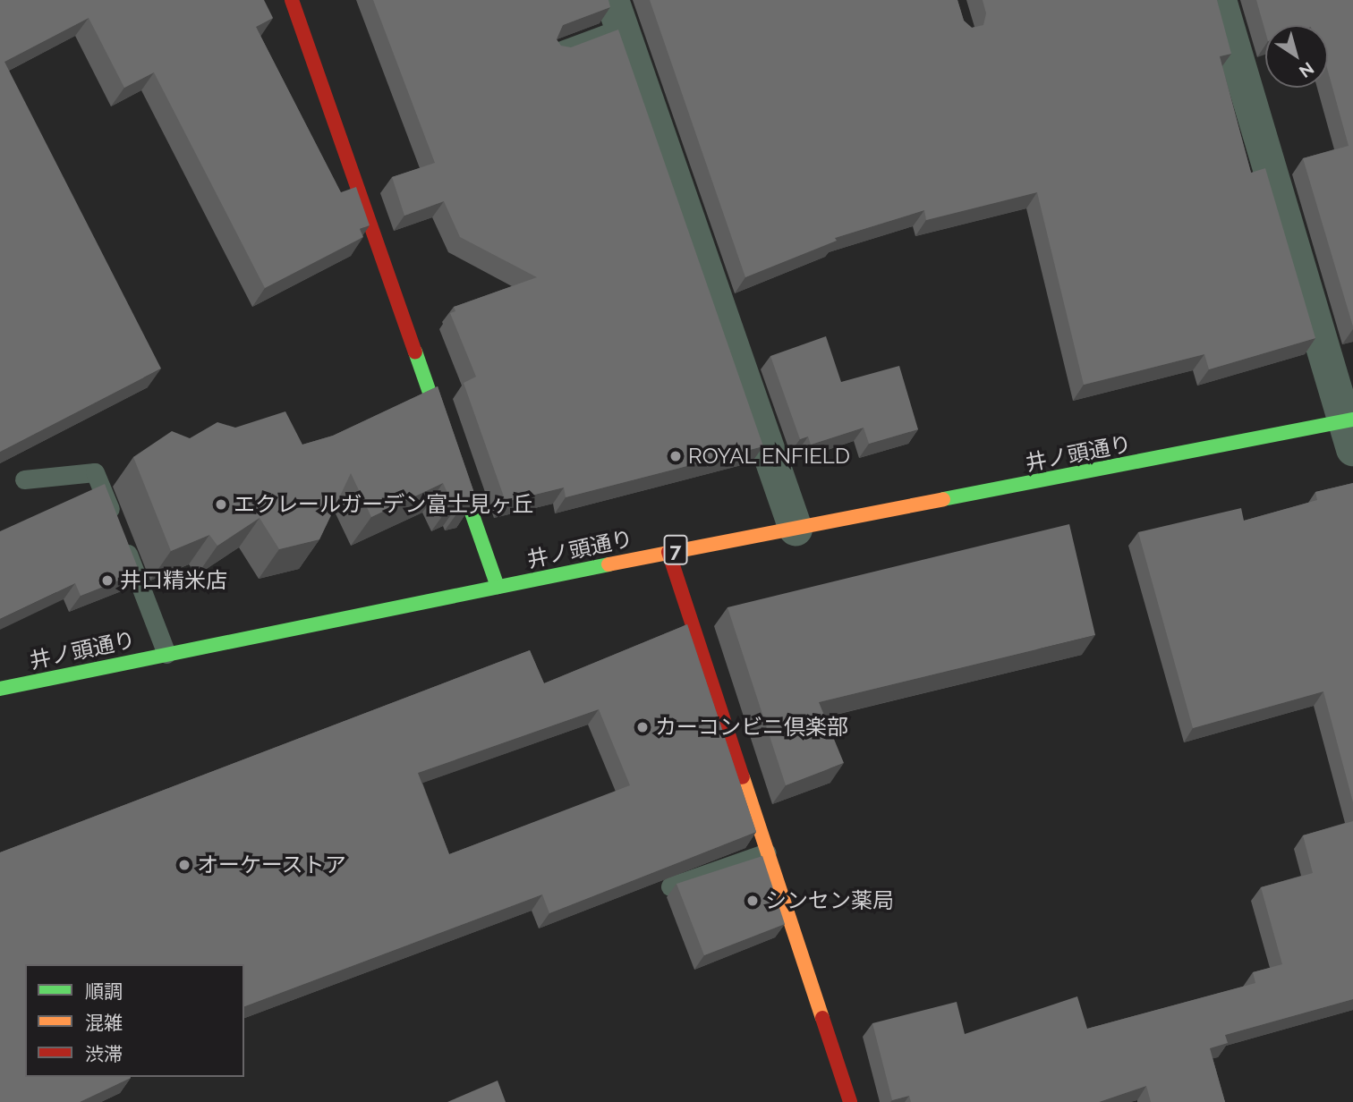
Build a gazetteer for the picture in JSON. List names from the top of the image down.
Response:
{
  "streets": {
    "main road": ["井ノ頭通り", "7"]
  },
  "places": [
    "ROYAL ENFIELD",
    "エクレールガーデン富士見ヶ丘",
    "井口精米店",
    "カーコンビニ倶楽部",
    "オーケーストア",
    "シンセン薬局"
  ],
  "legend": ["順調", "混雑", "渋滞"],
  "north": "bottom right"
}
